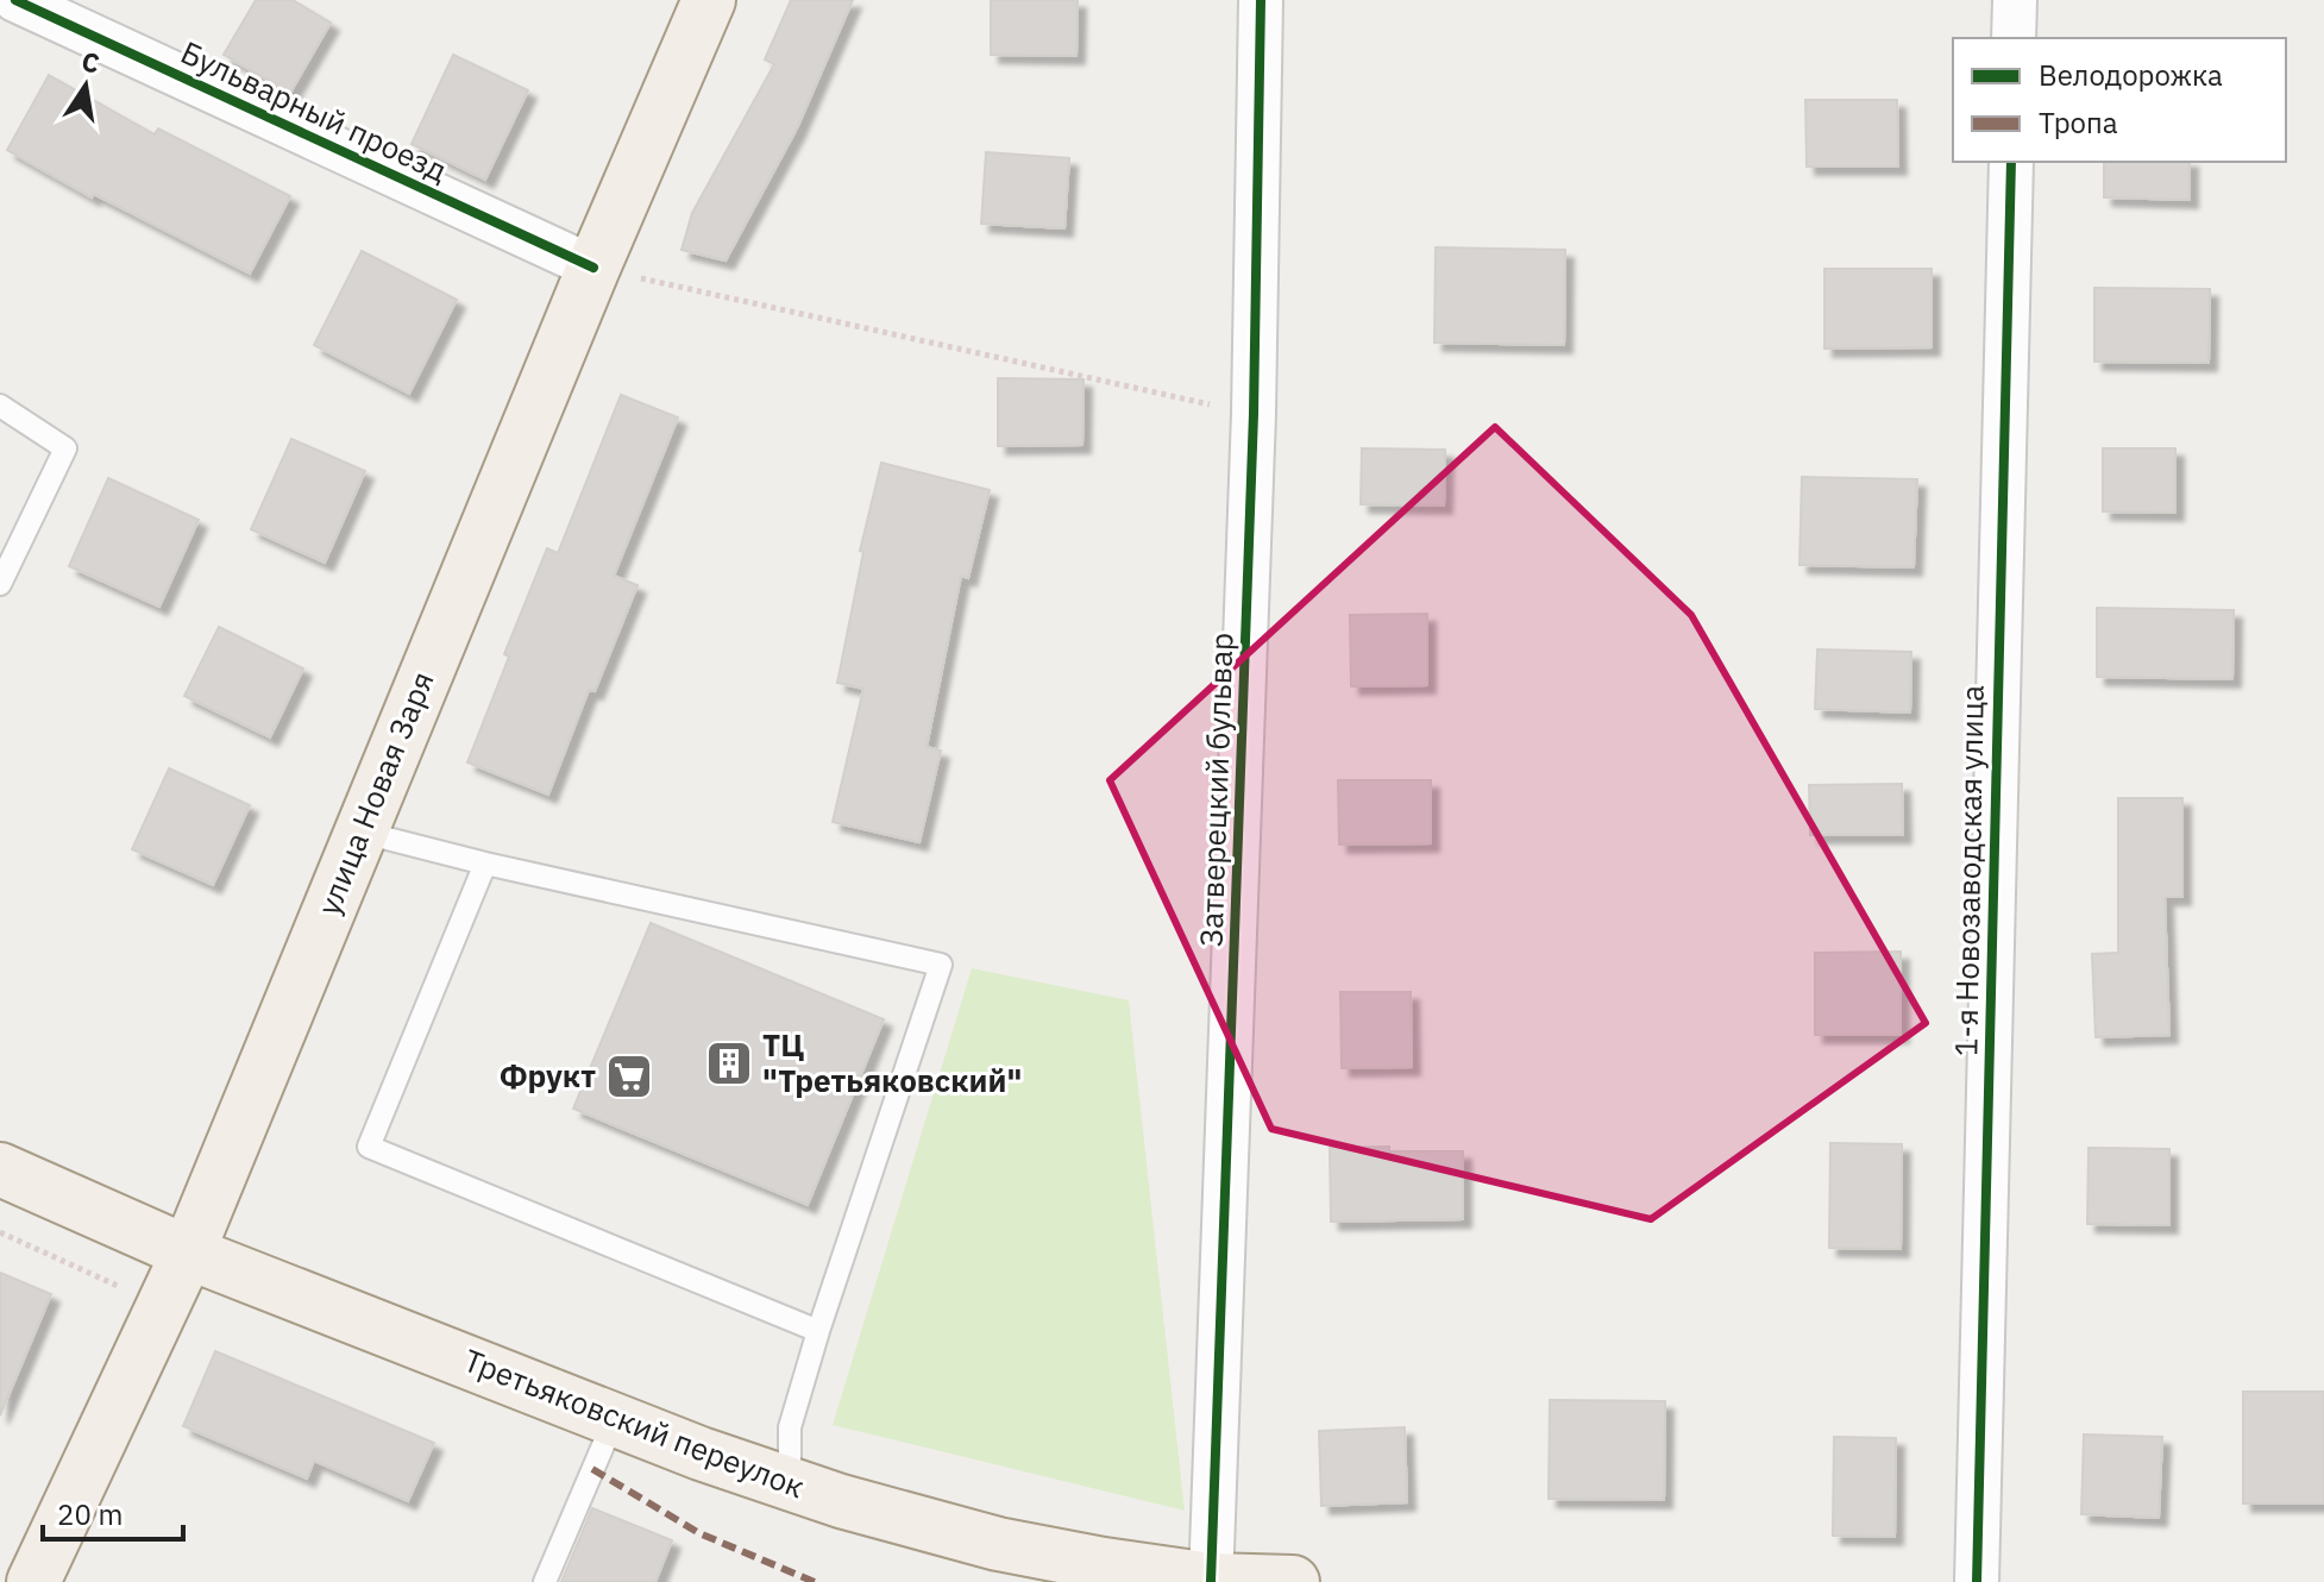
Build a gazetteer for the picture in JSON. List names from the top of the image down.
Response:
{
  "streets": {
    "main road": ["улица Новая Заря", "Третьяковский переулок"],
    "street": ["Бульварный проезд", "Затверецкий бульвар", "1-я Новозаводская улица"]
  },
  "crossings": [
    ["Бульварный проезд", "улица Новая Заря"],
    ["Затверецкий бульвар", "Третьяковский переулок"],
    ["улица Новая Заря", "Третьяковский переулок"]
  ],
  "places": {
    "building": ["ТЦ \"Третьяковский\""],
    "supermarket": ["Фрукт"]
  },
  "legend": ["Велодорожка", "Тропа"],
  "scale_bar": "20 m",
  "north": "top"
}
